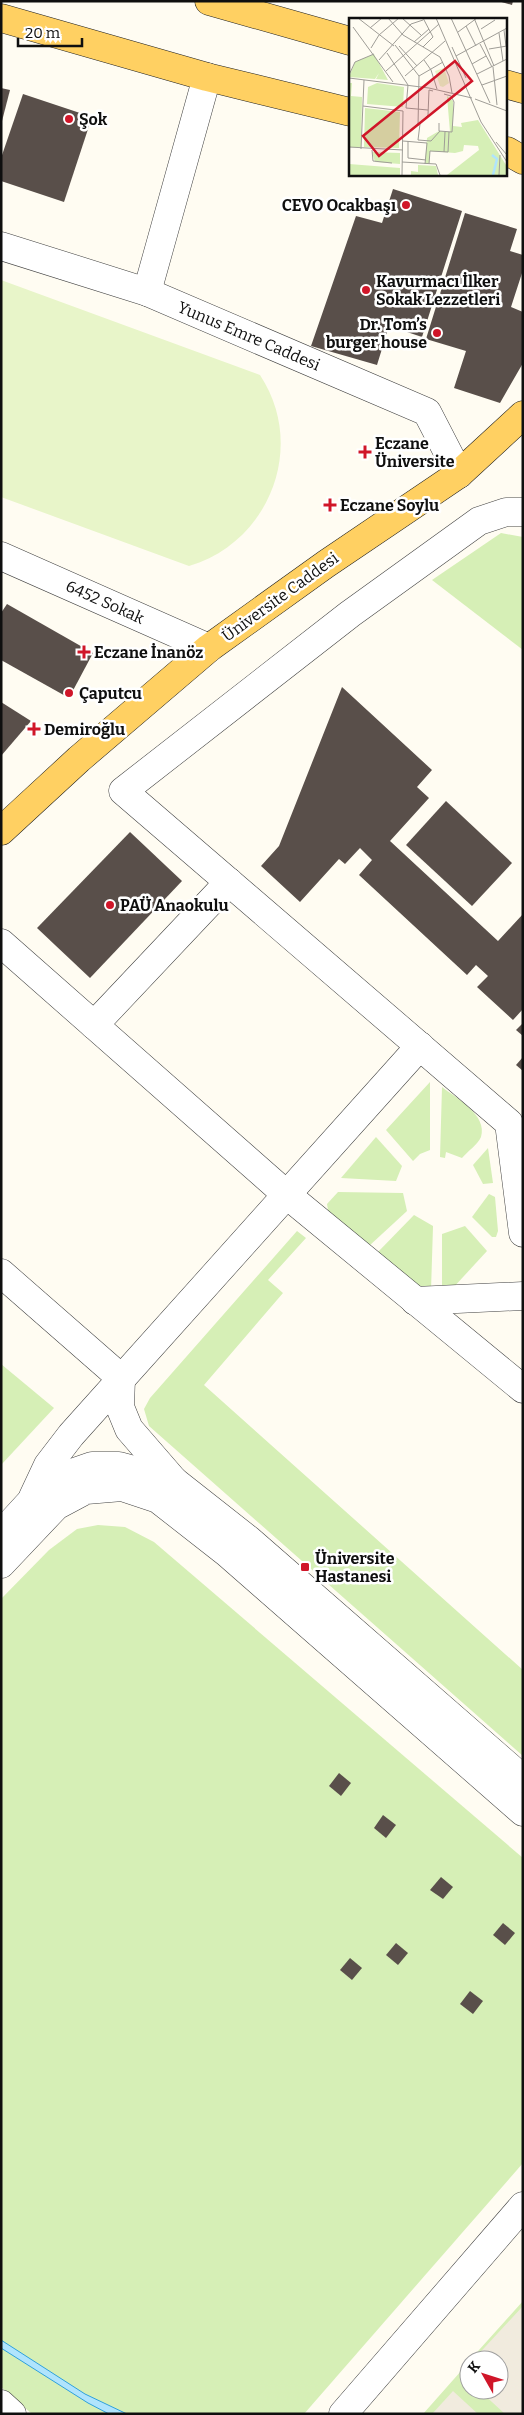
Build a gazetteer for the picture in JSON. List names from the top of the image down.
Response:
{
  "streets": {
    "main road": ["Üniversite Caddesi"],
    "street": ["Yunus Emre Caddesi", "6452 Sokak"]
  },
  "crossings": [
    ["Yunus Emre Caddesi", "Üniversite Caddesi"],
    ["Üniversite Caddesi", "6452 Sokak"]
  ],
  "places": {
    "other": [
      "Şok",
      "CEVO Ocakbaşı",
      "Kavurmacı İlker Sokak Lezzetleri",
      "Dr. Tom’s burger house",
      "Çaputcu",
      "PAÜ Anaokulu"
    ],
    "health": [
      "Eczane Üniversite",
      "Eczane Soylu",
      "Eczane İnanöz",
      "Demiroğlu"
    ],
    "transit": ["Üniversite Hastanesi"]
  },
  "scale_bar": "20 m",
  "north": "top left"
}
